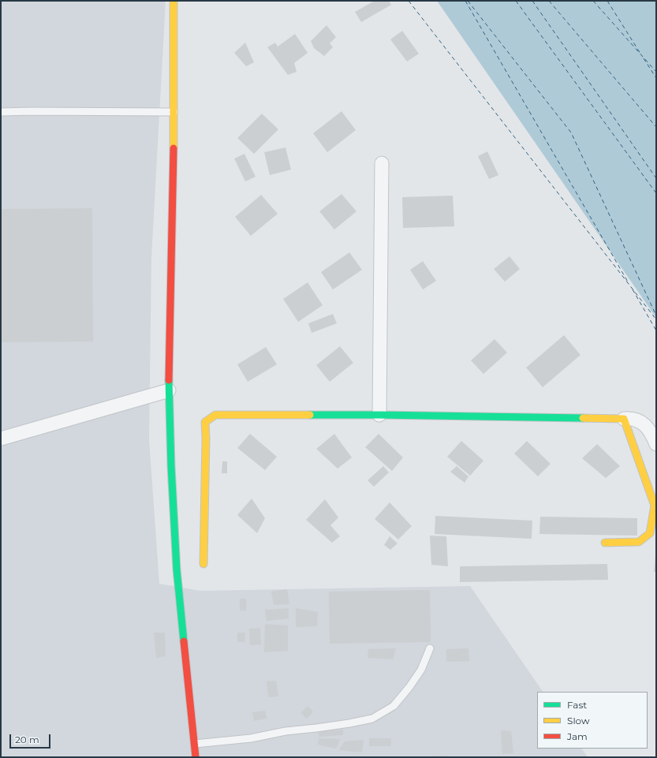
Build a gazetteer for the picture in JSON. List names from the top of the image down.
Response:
{
  "legend": ["Fast", "Slow", "Jam"],
  "scale_bar": "20 m"
}
